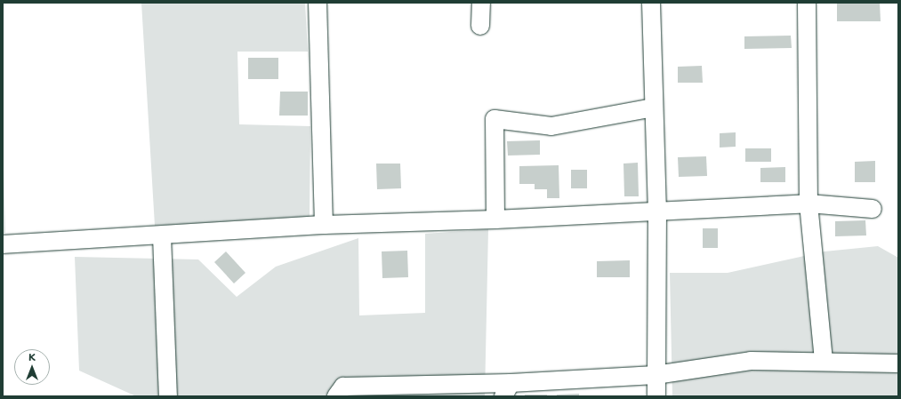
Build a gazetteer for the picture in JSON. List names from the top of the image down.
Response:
{
  "north": "top"
}
